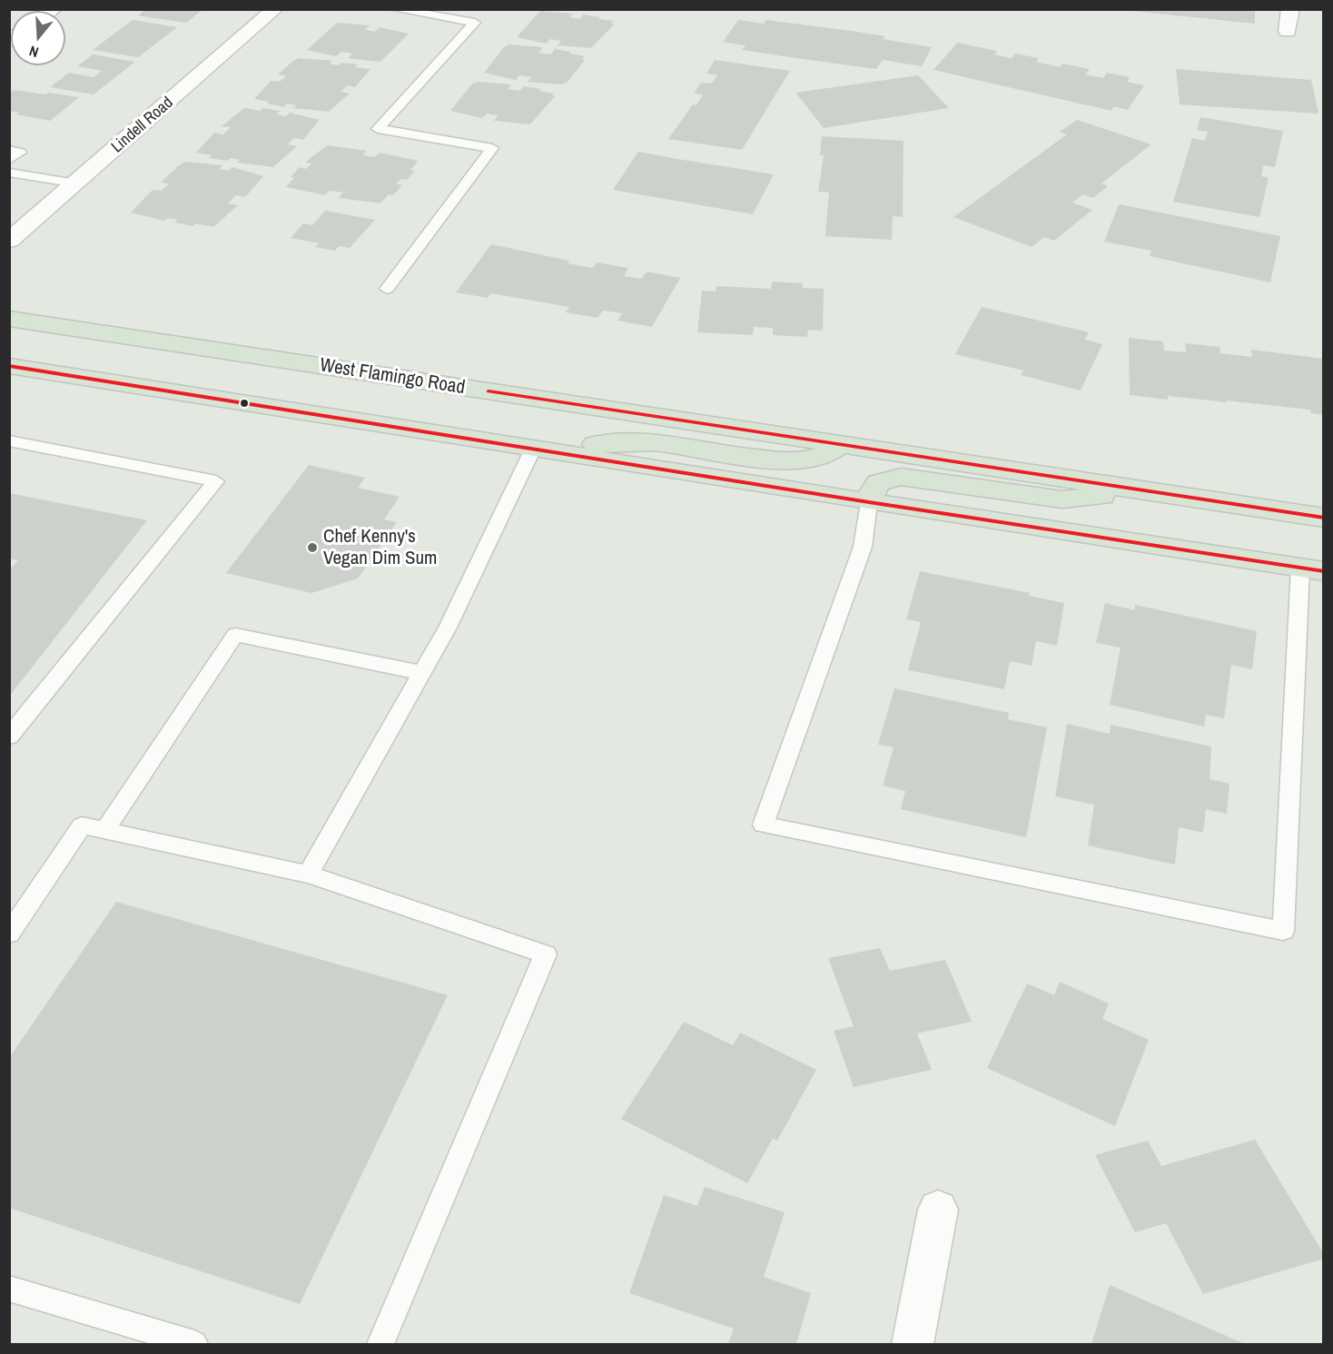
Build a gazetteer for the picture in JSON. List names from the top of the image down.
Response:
{
  "streets": {
    "main road": ["West Flamingo Road"],
    "street": ["Lindell Road"]
  },
  "places": ["Chef Kenny's Vegan Dim Sum"],
  "north": "bottom"
}
